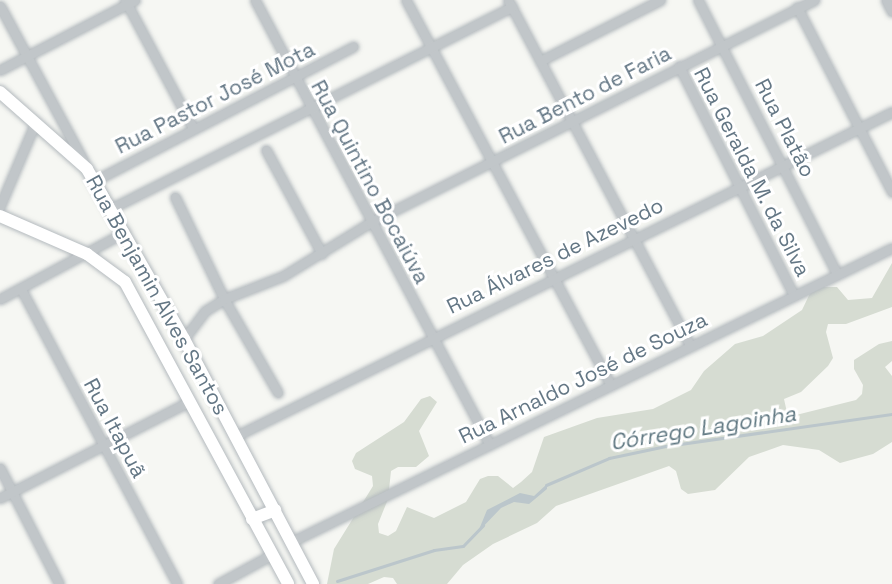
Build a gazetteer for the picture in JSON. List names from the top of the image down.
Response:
{
  "streets": {
    "main road": ["Rua Benjamin Alves Santos"],
    "street": [
      "Rua Bento de Faria",
      "Rua Pastor José Mota",
      "Rua Platão",
      "Rua Geralda M. da Silva",
      "Rua Quintino Bocaiúva",
      "Rua Álvares de Azevedo",
      "Rua Arnaldo José de Souza",
      "Rua Itapuã"
    ]
  },
  "crossings": [
    ["Rua Bento de Faria", "Rua Platão"],
    ["Rua Bento de Faria", "Rua Geralda M. da Silva"],
    ["Rua Bento de Faria", "Rua Quintino Bocaiúva"],
    ["Rua Bento de Faria", "Rua Benjamin Alves Santos"],
    ["Rua Pastor José Mota", "Rua Quintino Bocaiúva"],
    ["Rua Pastor José Mota", "Rua Benjamin Alves Santos"],
    ["Rua Platão", "Rua Álvares de Azevedo"],
    ["Rua Platão", "Rua Arnaldo José de Souza"],
    ["Rua Geralda M. da Silva", "Rua Álvares de Azevedo"],
    ["Rua Geralda M. da Silva", "Rua Arnaldo José de Souza"],
    ["Rua Quintino Bocaiúva", "Rua Álvares de Azevedo"],
    ["Rua Quintino Bocaiúva", "Rua Arnaldo José de Souza"],
    ["Rua Álvares de Azevedo", "Rua Benjamin Alves Santos"],
    ["Rua Benjamin Alves Santos", "Rua Arnaldo José de Souza"]
  ],
  "water": ["Córrego Lagoinha"]
}
